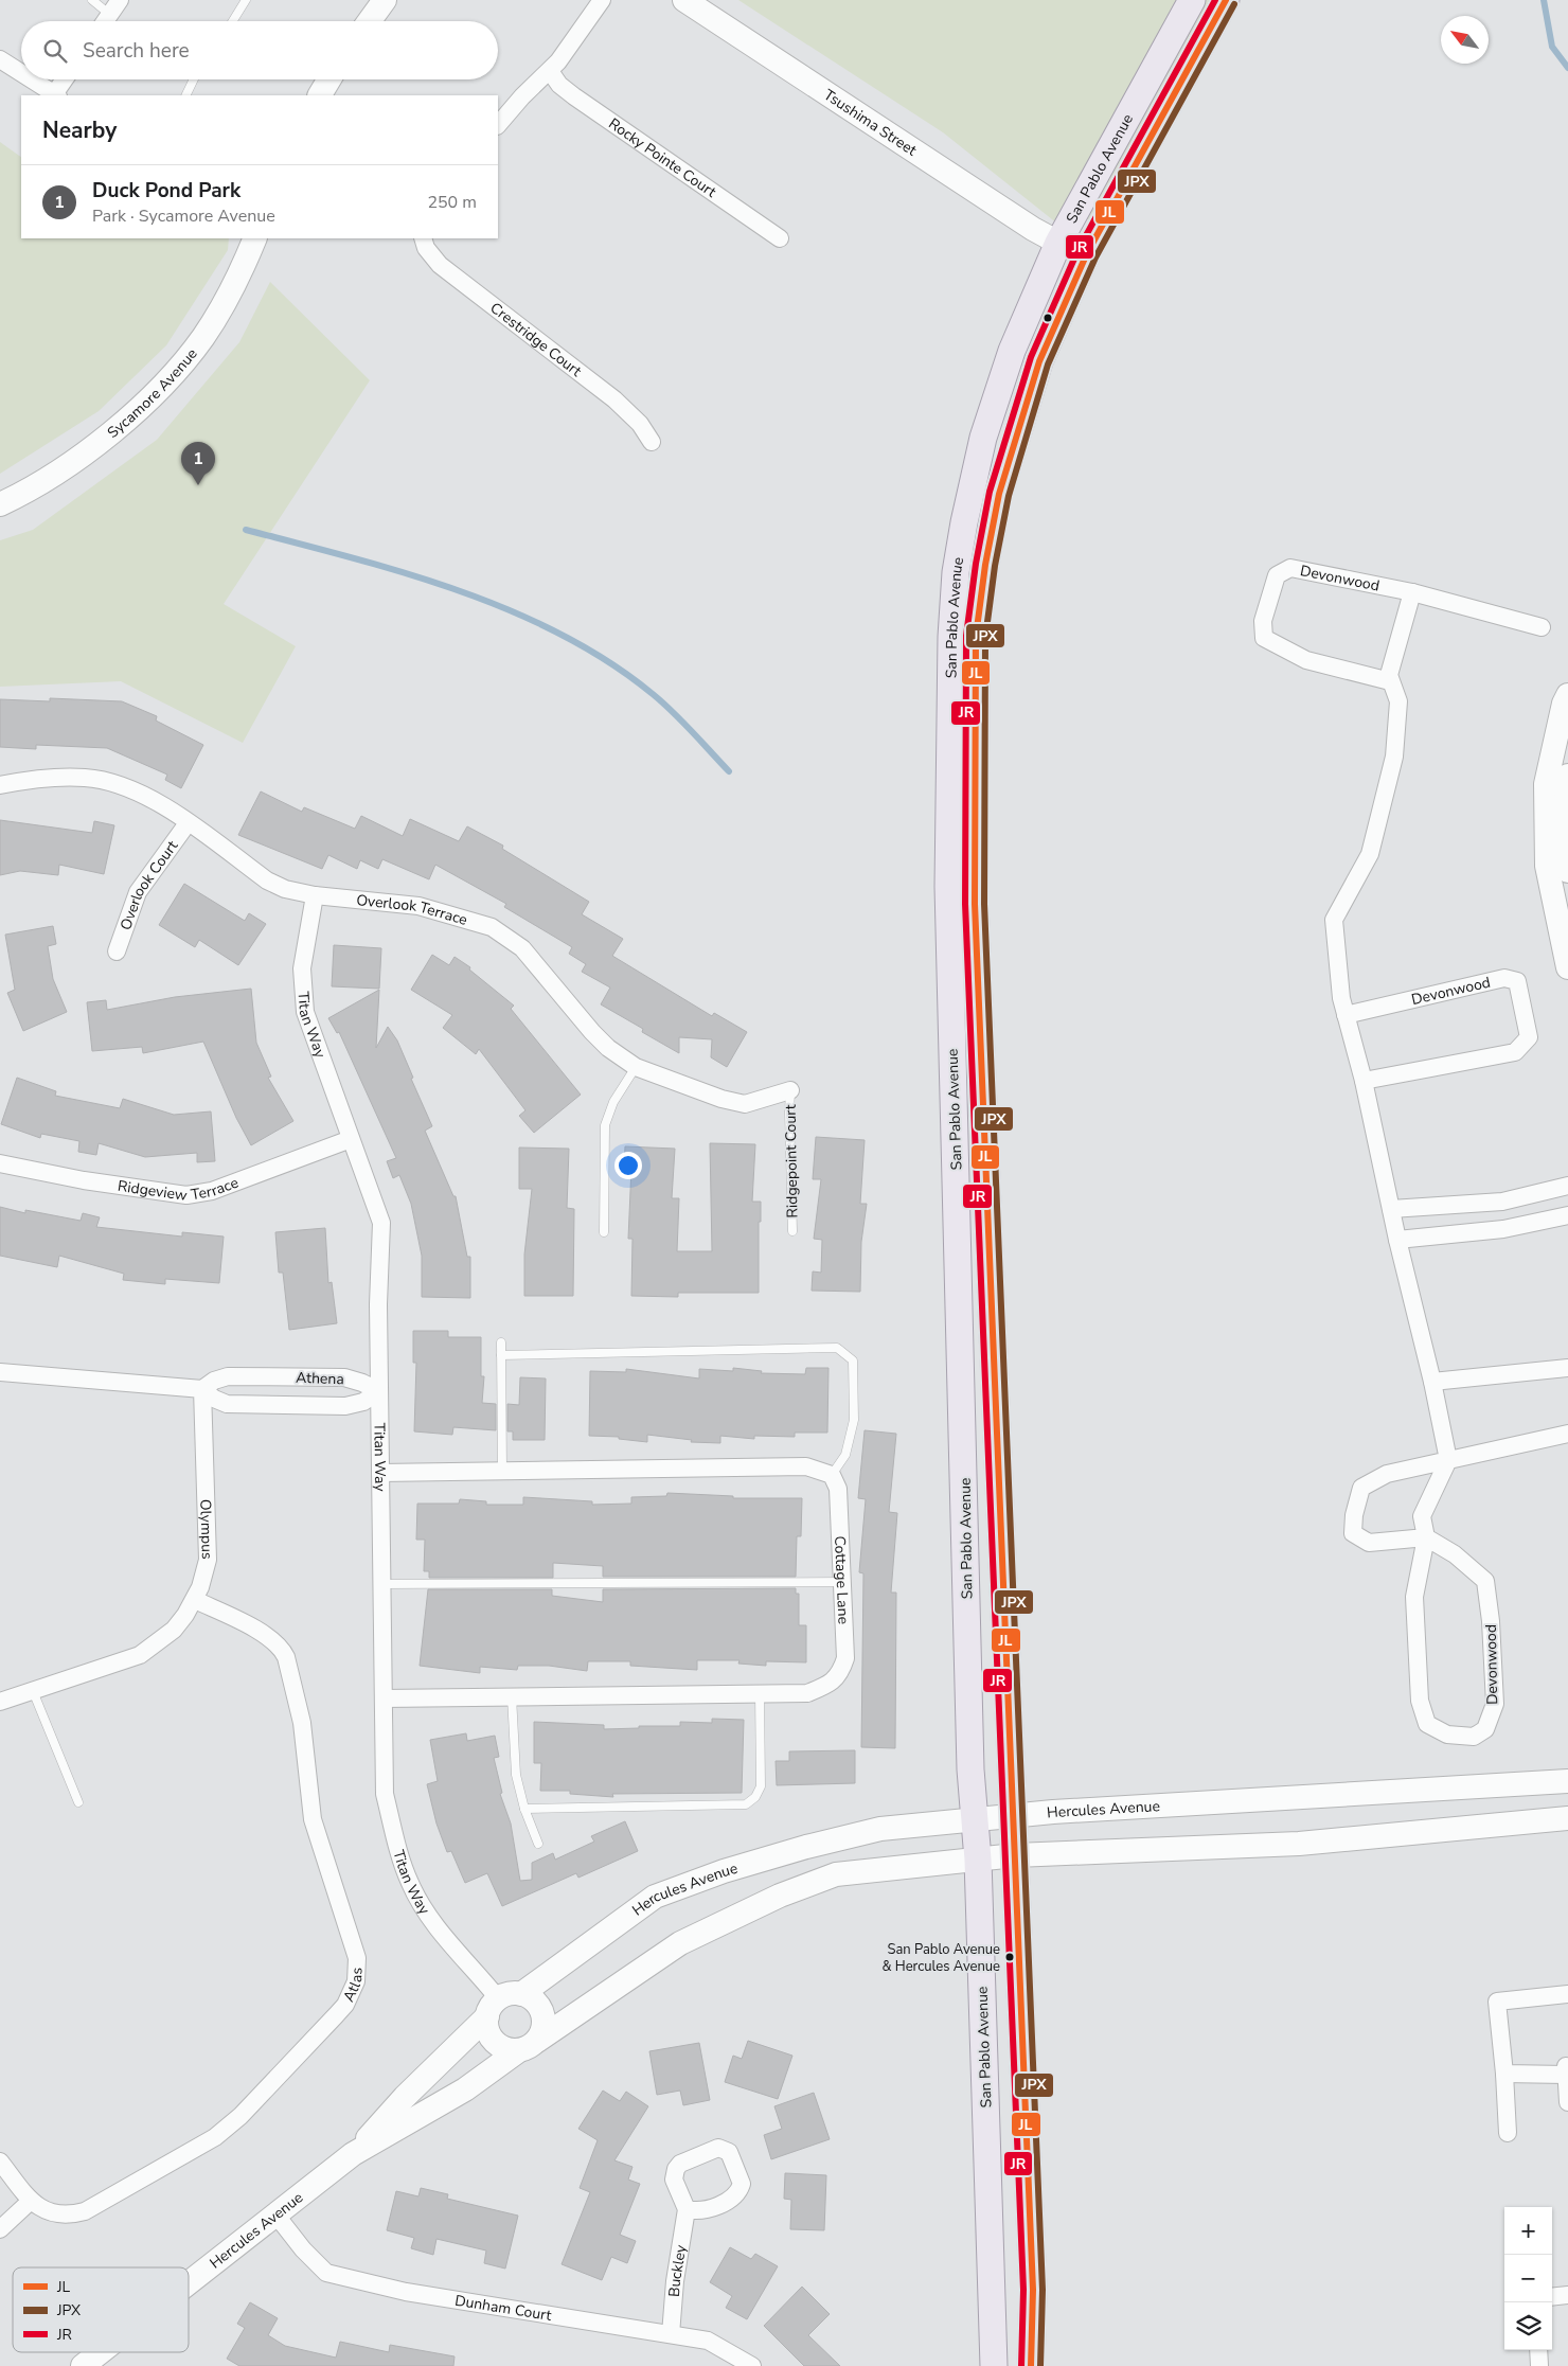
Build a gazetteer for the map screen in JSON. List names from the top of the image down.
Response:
{
  "streets": {
    "main road": ["San Pablo Avenue"],
    "street": [
      "Tsushima Street",
      "Rocky Pointe Court",
      "Crestridge Court",
      "Sycamore Avenue",
      "Devonwood",
      "Overlook Court",
      "Overlook Terrace",
      "Titan Way",
      "Ridgeview Terrace",
      "Athena",
      "Olympus",
      "Cottage Lane",
      "Hercules Avenue",
      "Atlas",
      "Buckley",
      "Dunham Court"
    ],
    "lane": ["Ridgepoint Court"]
  },
  "crossings": [
    ["Tsushima Street", "San Pablo Avenue"],
    ["San Pablo Avenue", "Hercules Avenue"],
    ["Overlook Court", "Overlook Terrace"],
    ["Overlook Terrace", "Titan Way"],
    ["Overlook Terrace", "Ridgepoint Court"],
    ["Titan Way", "Ridgeview Terrace"],
    ["Titan Way", "Athena"],
    ["Titan Way", "Cottage Lane"],
    ["Titan Way", "Hercules Avenue"],
    ["Athena", "Olympus"],
    ["Olympus", "Atlas"],
    ["Hercules Avenue", "Dunham Court"],
    ["Buckley", "Dunham Court"]
  ],
  "places": ["San Pablo Avenue & Hercules Avenue"],
  "lines": ["transit line JL", "transit line JR", "transit line JPX"],
  "legend": ["JL", "JPX", "JR"],
  "north": "top left",
  "page": {
    "search": "Search here",
    "heading": "Nearby",
    "list": [
      {
        "mark": "1",
        "name": "Duck Pond Park",
        "note": "Park · Sycamore Avenue",
        "value": "250 m"
      }
    ],
    "pins": "1",
    "map_buttons": ["+", "−"]
  }
}
